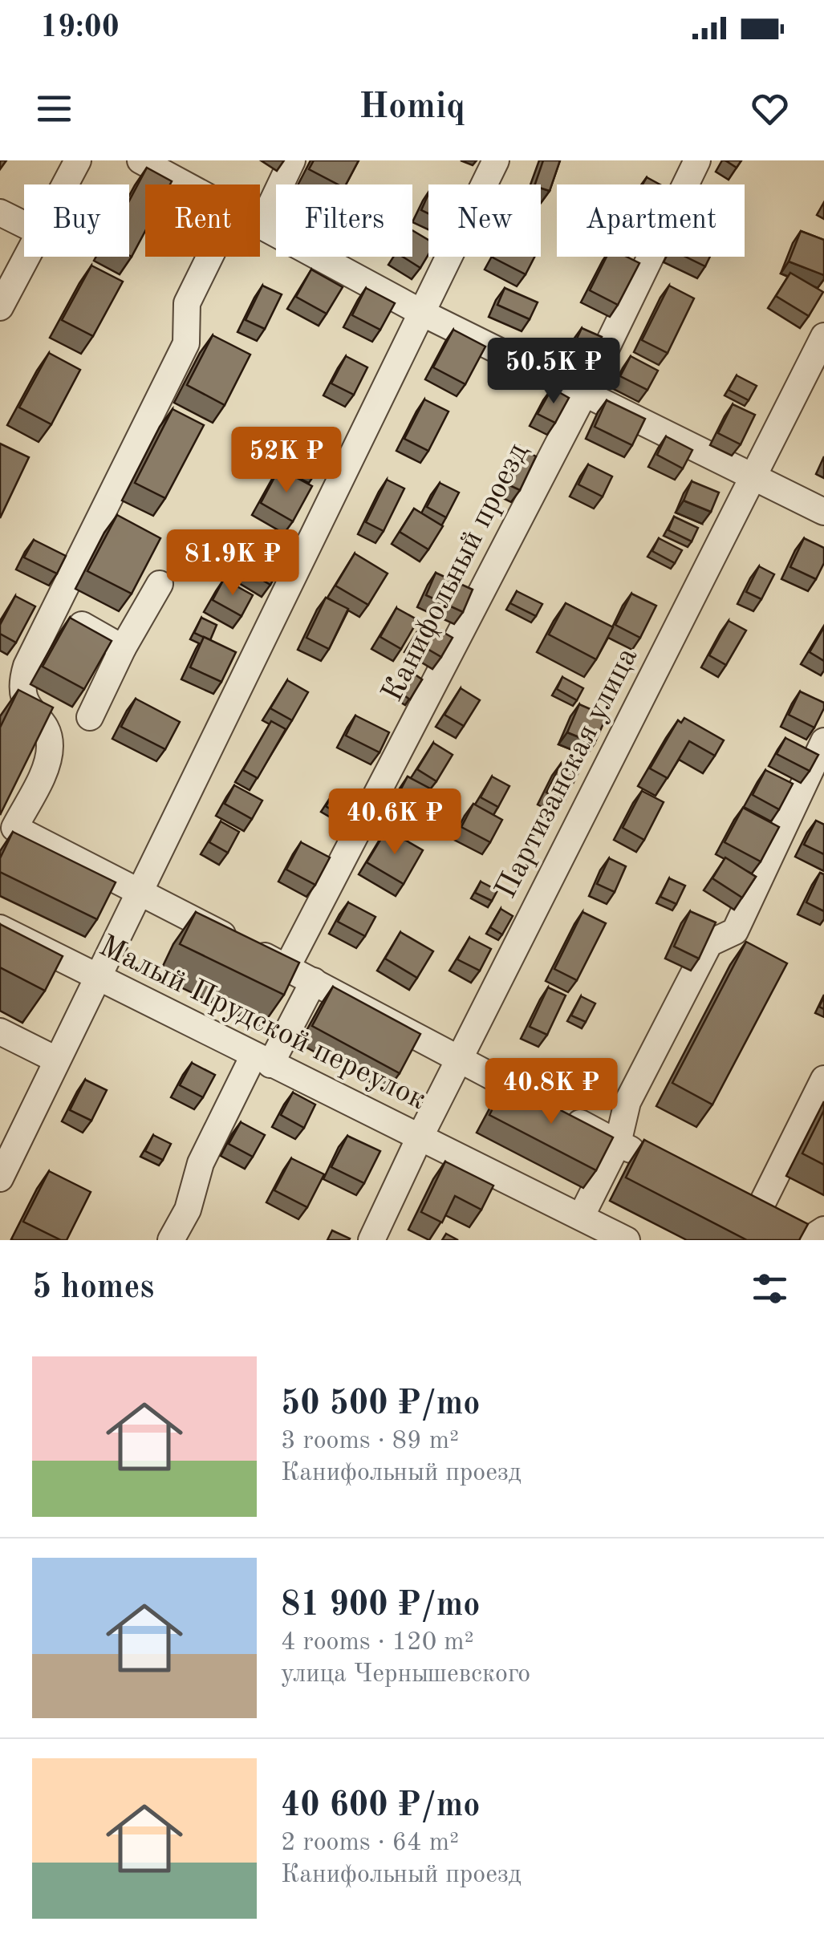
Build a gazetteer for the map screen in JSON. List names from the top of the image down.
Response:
{
  "streets": {
    "street": ["Канифольный проезд", "Партизанская улица", "Малый Прудской переулок"]
  },
  "crossings": [
    ["Партизанская улица", "Малый Прудской переулок"]
  ],
  "page": {
    "status": "19:00",
    "header": "Homiq",
    "chip": [
      "Buy",
      "Rent",
      "Filters",
      "New",
      "Apartment"
    ],
    "price": [
      "50.5K ₽",
      "52K ₽",
      "81.9K ₽",
      "40.6K ₽",
      "40.8K ₽"
    ],
    "heading": "5 homes",
    "list": [
      {
        "name": "50 500 ₽/mo",
        "note": "3 rooms · 89 m² · Канифольный проезд"
      },
      {
        "name": "81 900 ₽/mo",
        "note": "4 rooms · 120 m² · улица Чернышевского"
      },
      {
        "name": "40 600 ₽/mo",
        "note": "2 rooms · 64 m² · Канифольный проезд"
      }
    ]
  }
}
